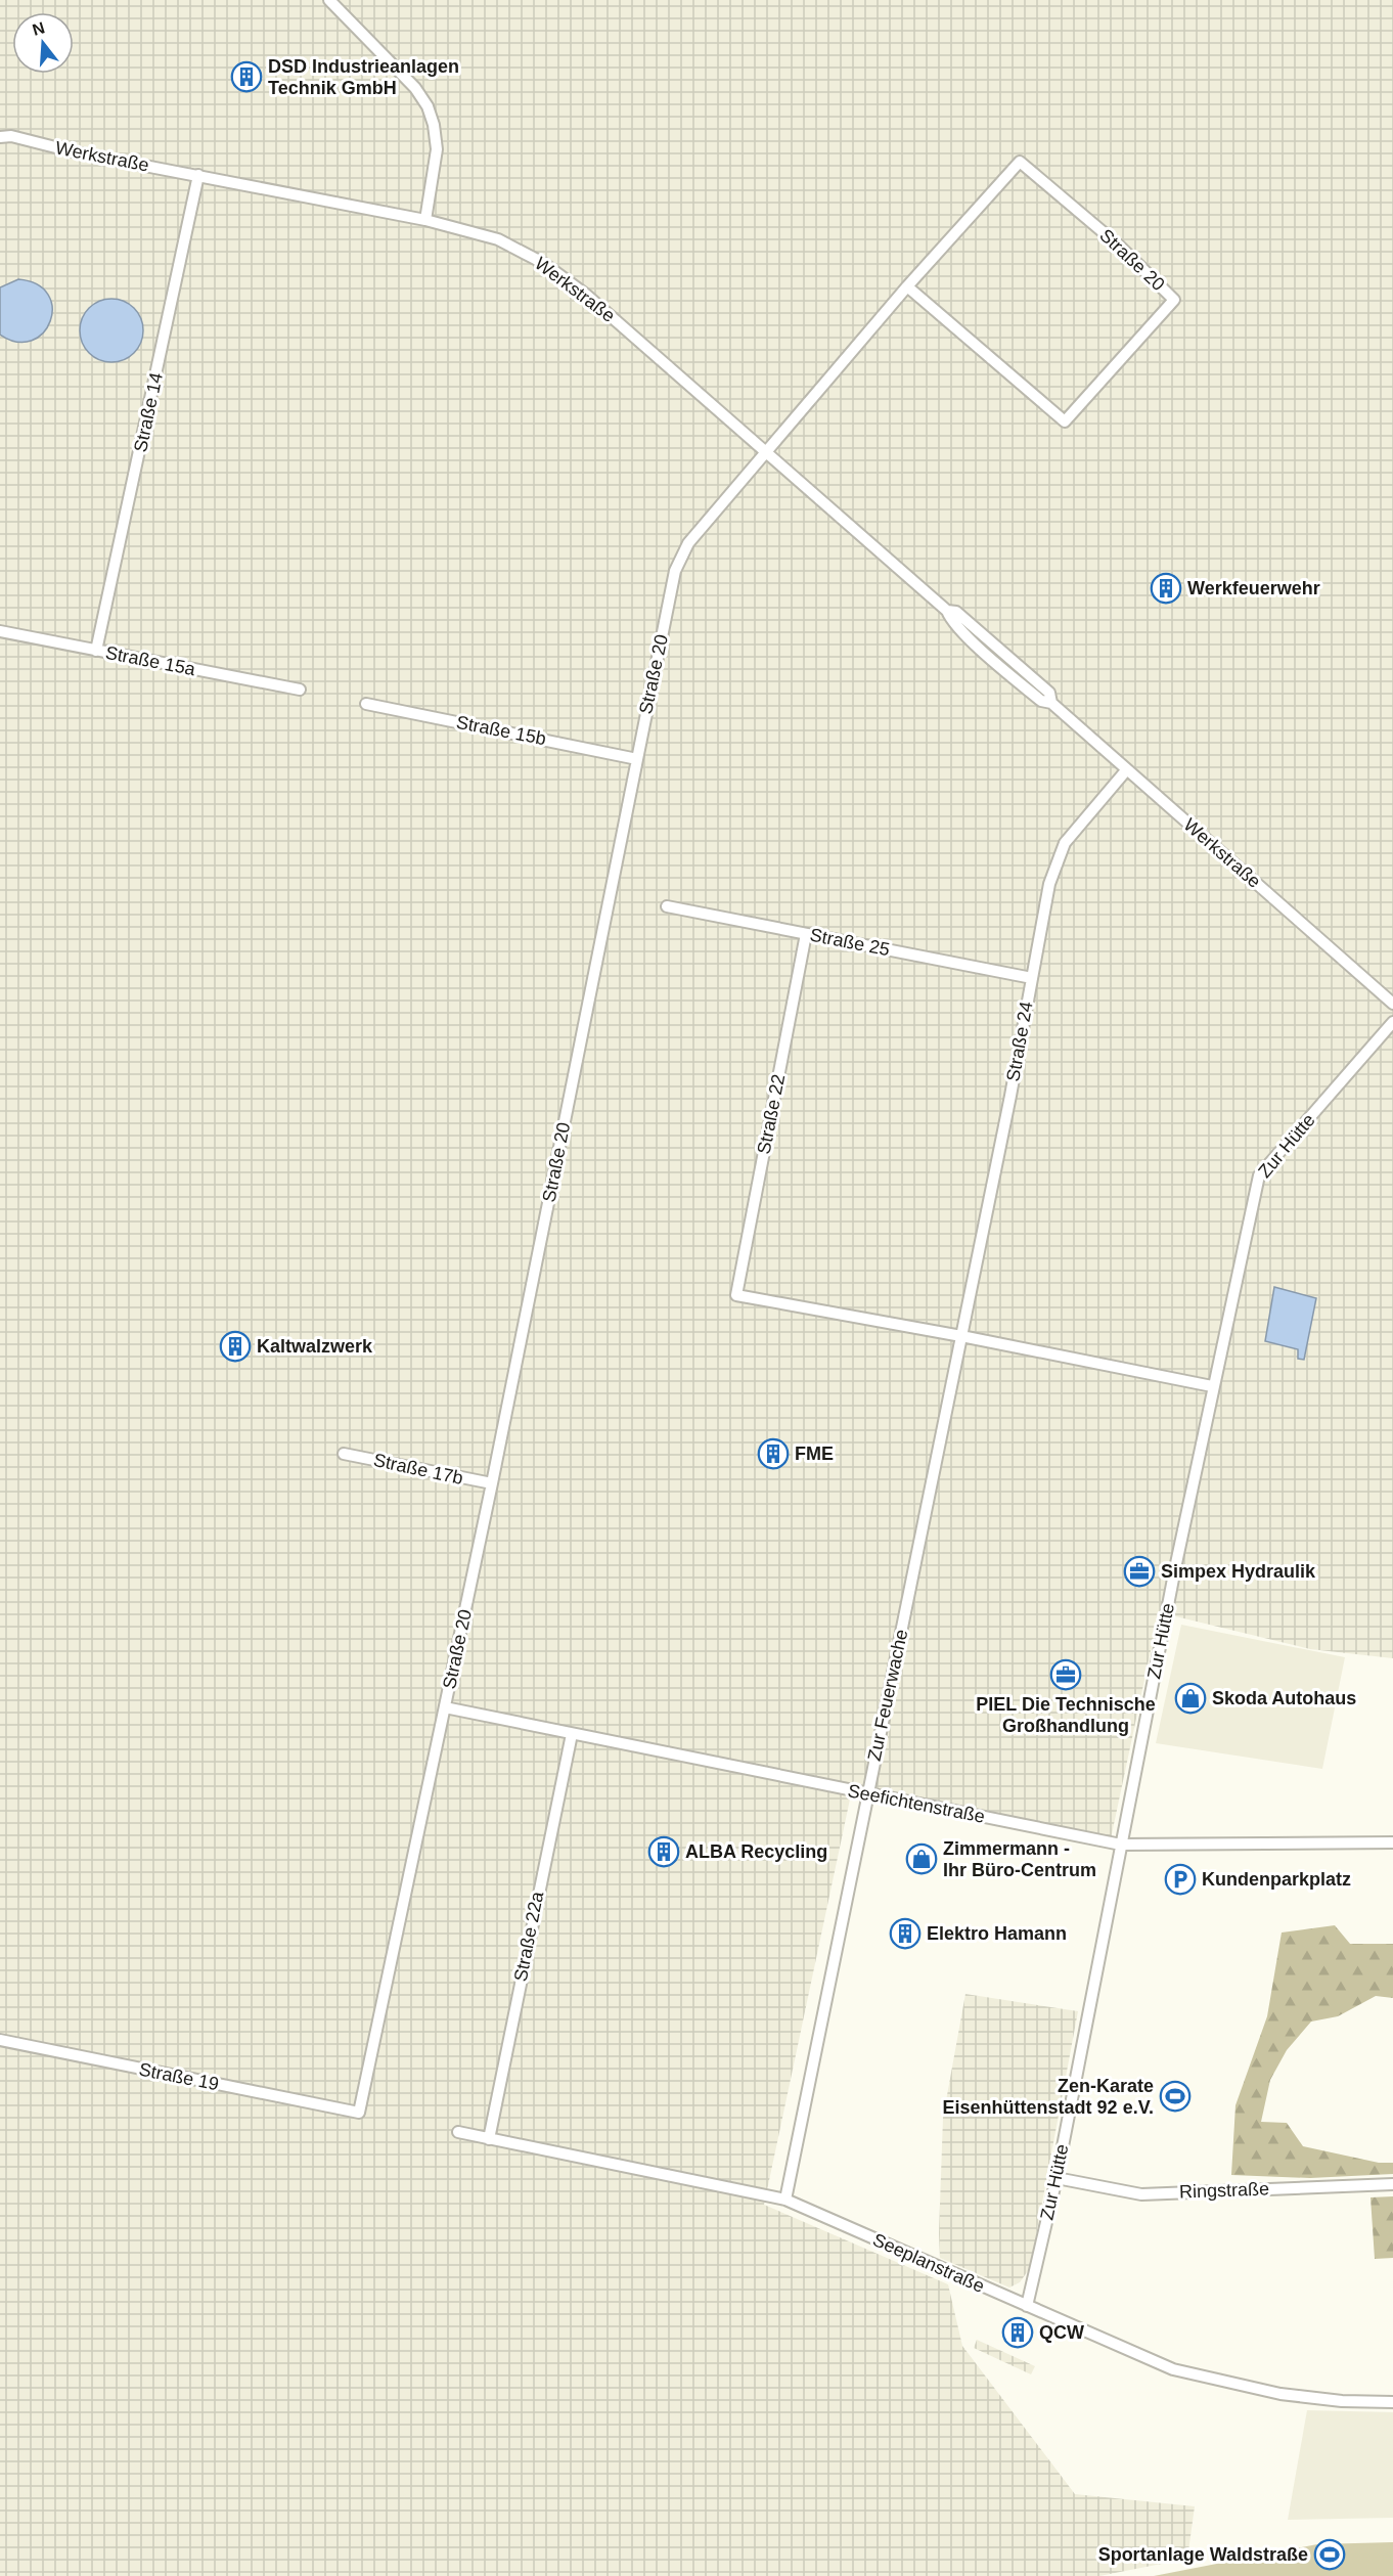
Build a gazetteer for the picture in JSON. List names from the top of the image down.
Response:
{
  "streets": {
    "street": [
      "Werkstraße",
      "Straße 20",
      "Straße 14",
      "Straße 15a",
      "Straße 15b",
      "Straße 25",
      "Straße 24",
      "Straße 22",
      "Zur Hütte",
      "Straße 17b",
      "Zur Feuerwache",
      "Seefichtenstraße",
      "Straße 22a",
      "Straße 19",
      "Ringstraße",
      "Seeplanstraße"
    ]
  },
  "crossings": [
    ["Werkstraße", "Straße 20"],
    ["Werkstraße", "Straße 14"],
    ["Werkstraße", "Straße 24"],
    ["Straße 20", "Straße 15b"],
    ["Straße 20", "Straße 17b"],
    ["Straße 20", "Seefichtenstraße"],
    ["Straße 20", "Straße 19"],
    ["Straße 14", "Straße 15a"],
    ["Straße 25", "Straße 24"],
    ["Straße 25", "Straße 22"],
    ["Straße 24", "Straße 22"],
    ["Straße 24", "Zur Feuerwache"],
    ["Straße 22", "Zur Feuerwache"],
    ["Zur Hütte", "Seefichtenstraße"],
    ["Zur Hütte", "Ringstraße"],
    ["Zur Hütte", "Seeplanstraße"],
    ["Zur Feuerwache", "Seefichtenstraße"],
    ["Zur Feuerwache", "Seeplanstraße"],
    ["Seefichtenstraße", "Straße 22a"],
    ["Straße 22a", "Seeplanstraße"]
  ],
  "places": {
    "building": [
      "DSD Industrieanlagen Technik GmbH",
      "Werkfeuerwehr",
      "Kaltwalzwerk",
      "FME",
      "ALBA Recycling",
      "Elektro Hamann",
      "QCW"
    ],
    "office": ["Simpex Hydraulik", "PIEL Die Technische Großhandlung"],
    "shop": ["Skoda Autohaus", "Zimmermann - Ihr Büro-Centrum"],
    "parking": ["Kundenparkplatz"],
    "sports": ["Zen-Karate Eisenhüttenstadt 92 e.V.", "Sportanlage Waldstraße"]
  },
  "north": "top"
}
